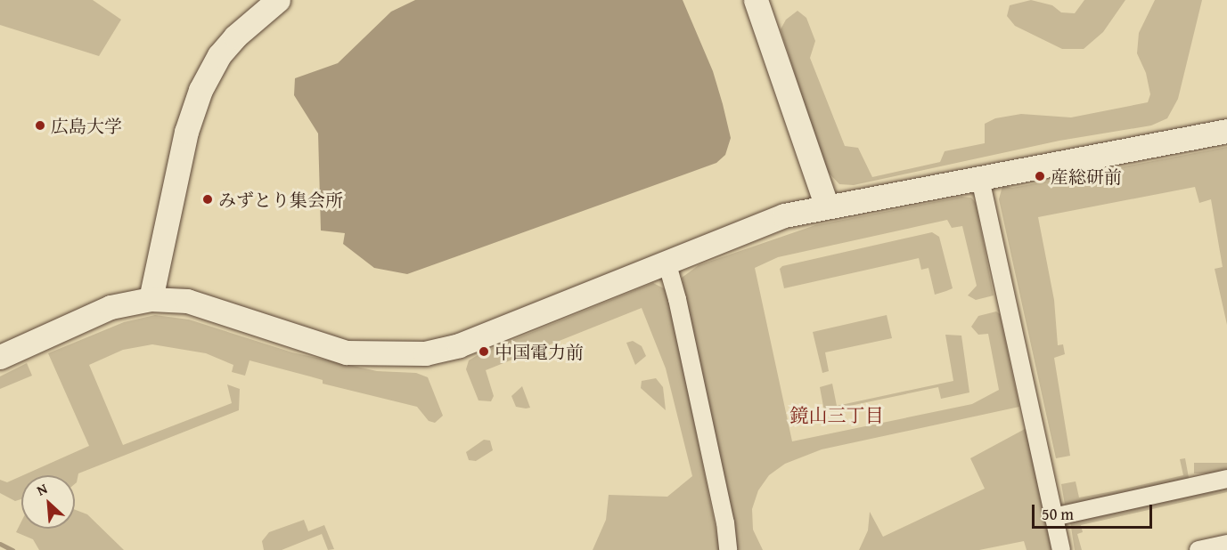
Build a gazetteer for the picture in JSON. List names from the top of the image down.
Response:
{
  "districts": ["鏡山三丁目"],
  "places": [
    "広島大学",
    "産総研前",
    "みずとり集会所",
    "中国電力前"
  ],
  "scale_bar": "50 m",
  "north": "top left"
}
